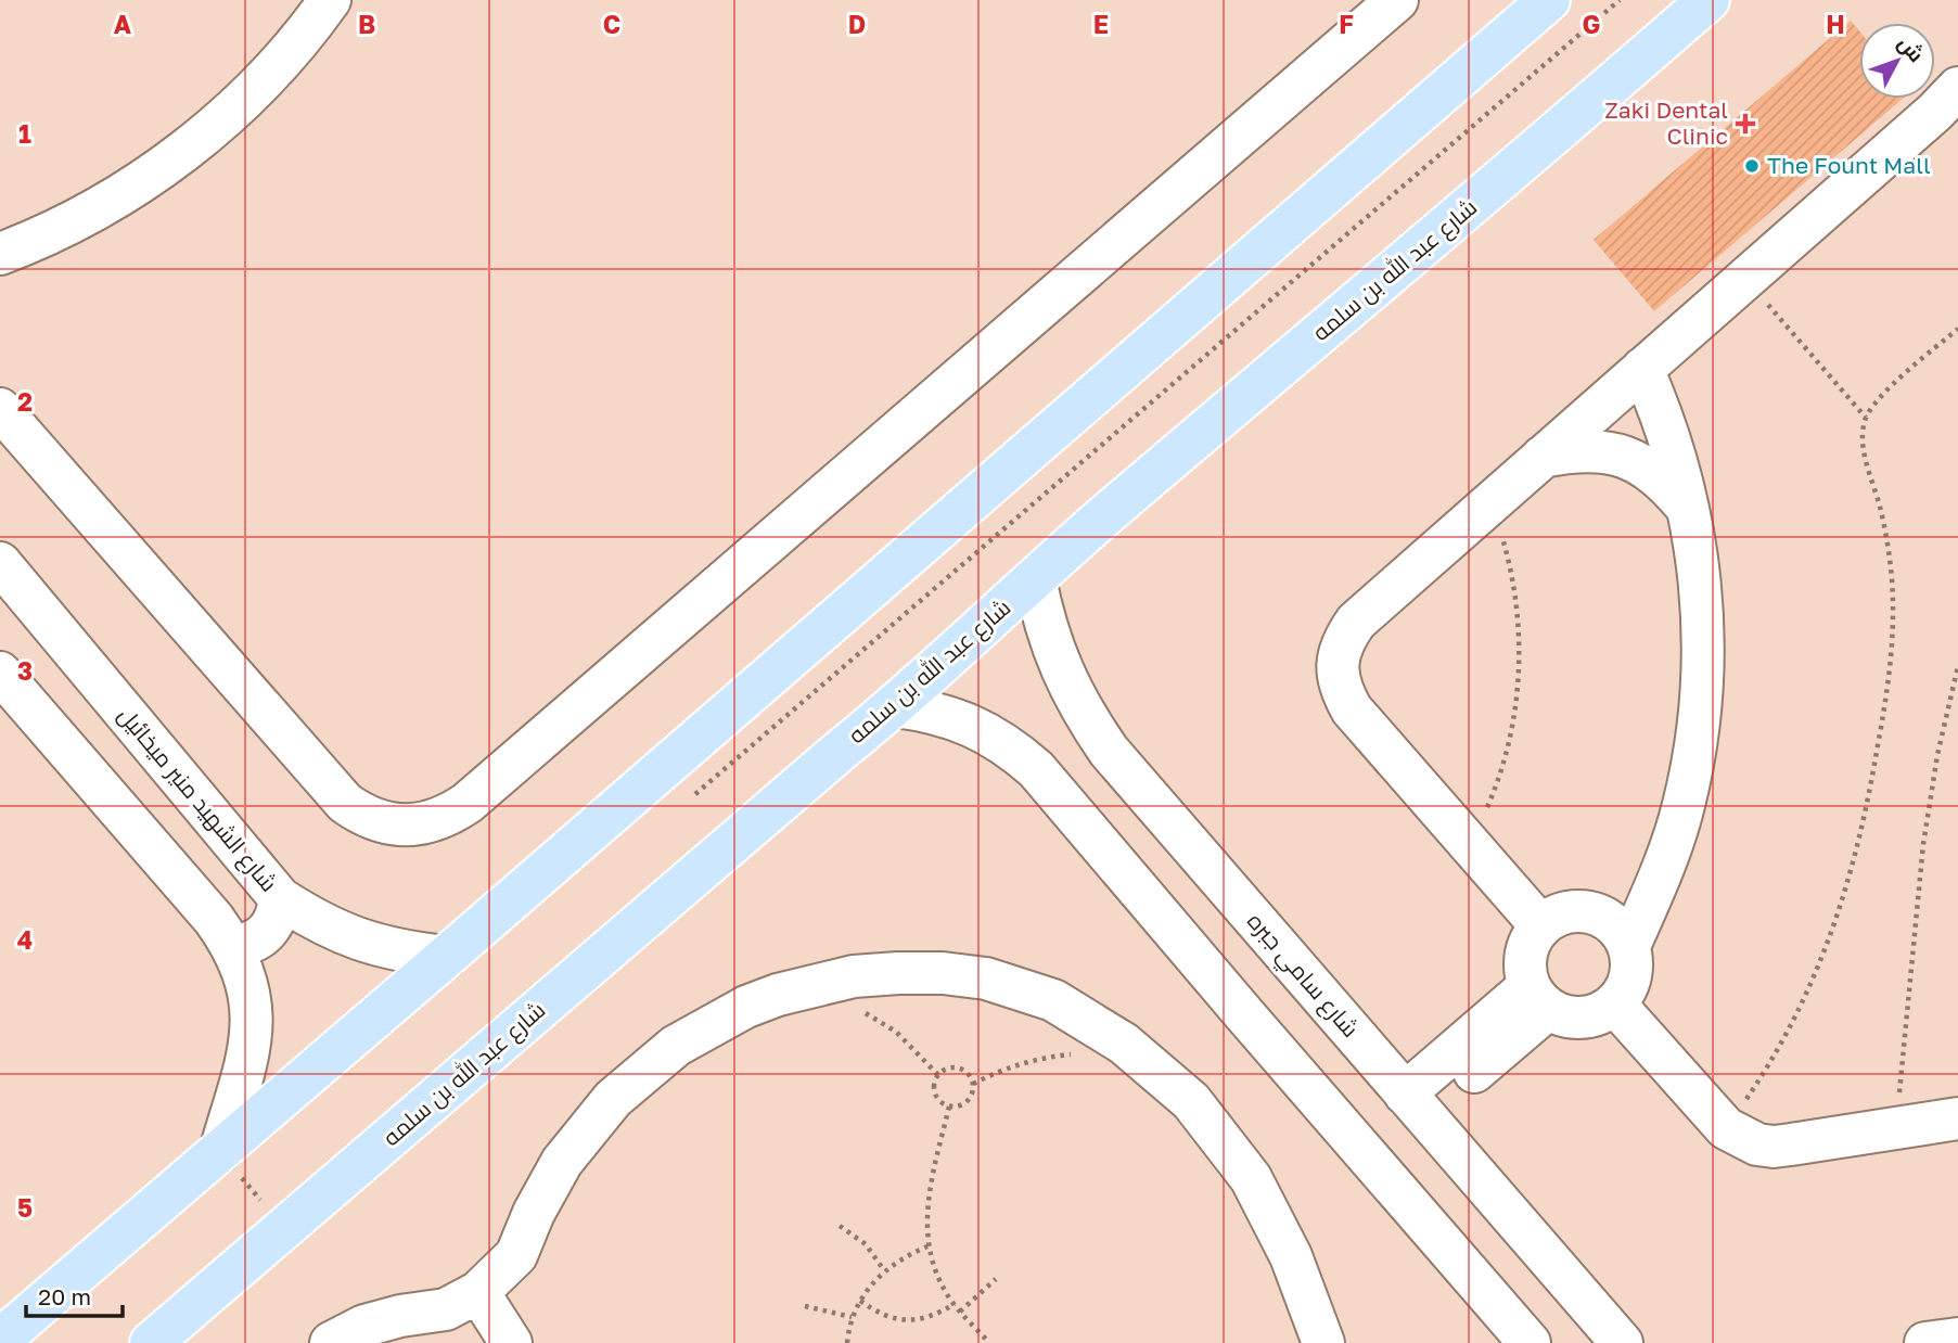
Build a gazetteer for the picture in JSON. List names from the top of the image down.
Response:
{
  "streets": {
    "main road": ["شارع عبد الله بن سلمه"],
    "street": ["شارع الشهيد منير ميخائيل", "شارع سامي جبره"]
  },
  "crossings": [
    ["شارع عبد الله بن سلمه", "شارع سامي جبره"]
  ],
  "places": {
    "health": ["Zaki Dental Clinic"],
    "other": ["The Fount Mall"]
  },
  "scale_bar": "20 m",
  "north": "top right",
  "grid": {
    "columns": [
      "A",
      "B",
      "C",
      "D",
      "E",
      "F",
      "G",
      "H"
    ],
    "rows": [
      "1",
      "2",
      "3",
      "4",
      "5"
    ]
  }
}
